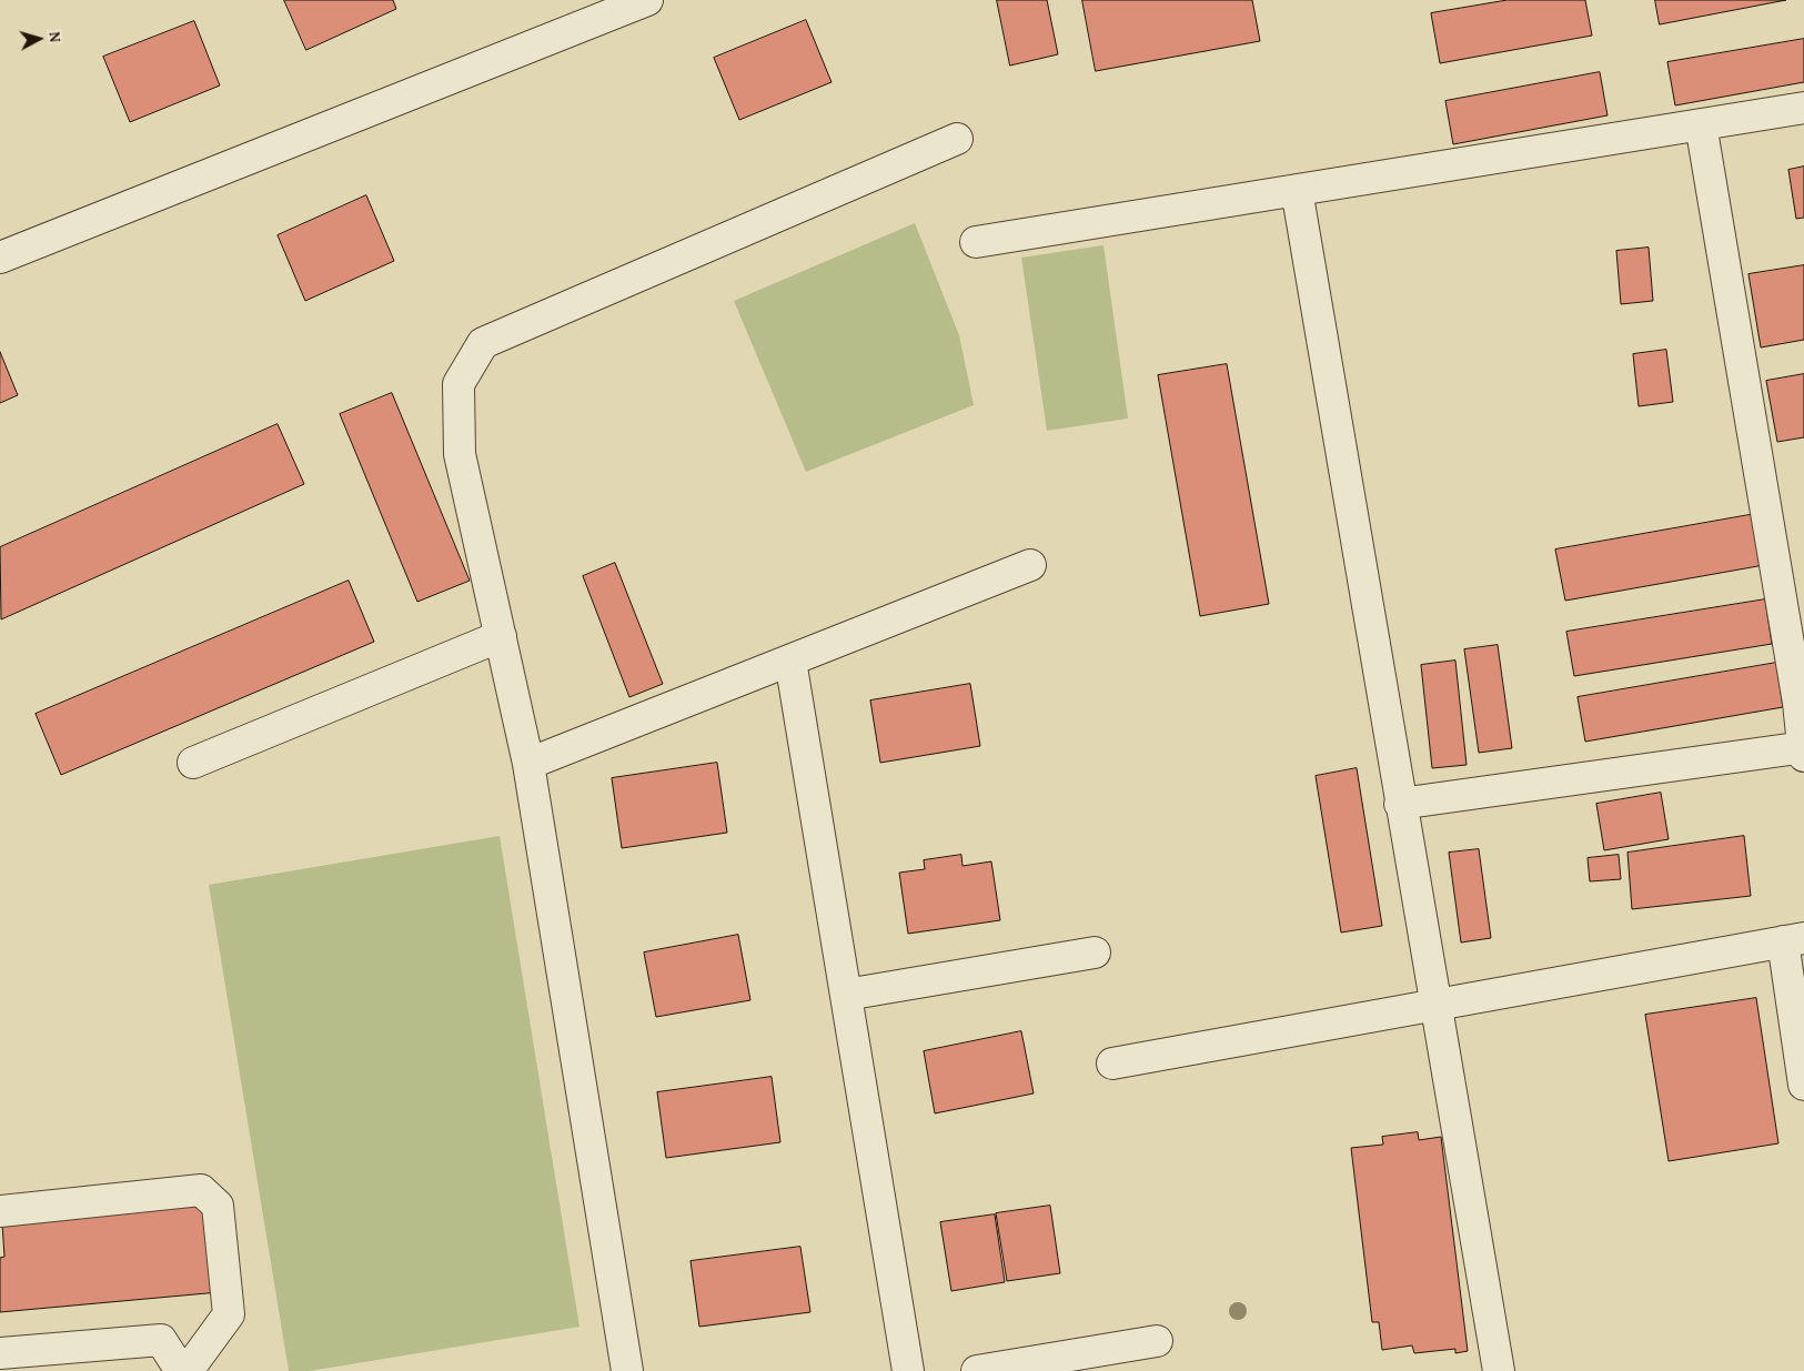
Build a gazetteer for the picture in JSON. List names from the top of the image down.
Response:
{
  "north": "right"
}
